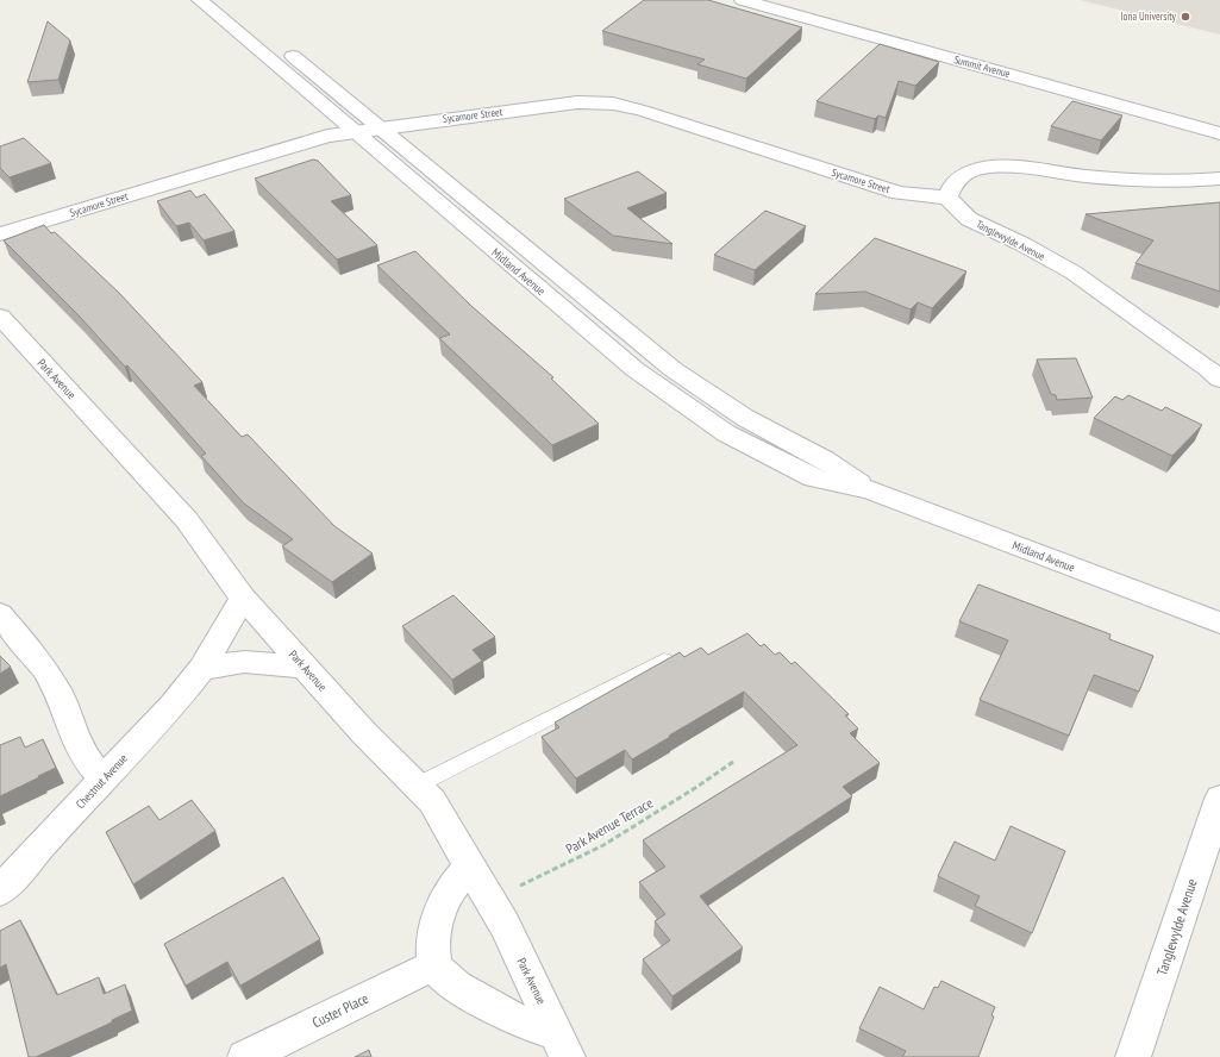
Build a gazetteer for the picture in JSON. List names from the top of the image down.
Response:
{
  "streets": {
    "street": [
      "Summit Avenue",
      "Sycamore Street",
      "Tanglewylde Avenue",
      "Midland Avenue",
      "Park Avenue",
      "Chestnut Avenue",
      "Custer Place"
    ],
    "path": ["Park Avenue Terrace"]
  },
  "crossings": [
    ["Sycamore Street", "Tanglewylde Avenue"],
    ["Sycamore Street", "Midland Avenue"],
    ["Park Avenue", "Chestnut Avenue"],
    ["Park Avenue", "Park Avenue Terrace"]
  ],
  "places": ["Iona University"]
}
